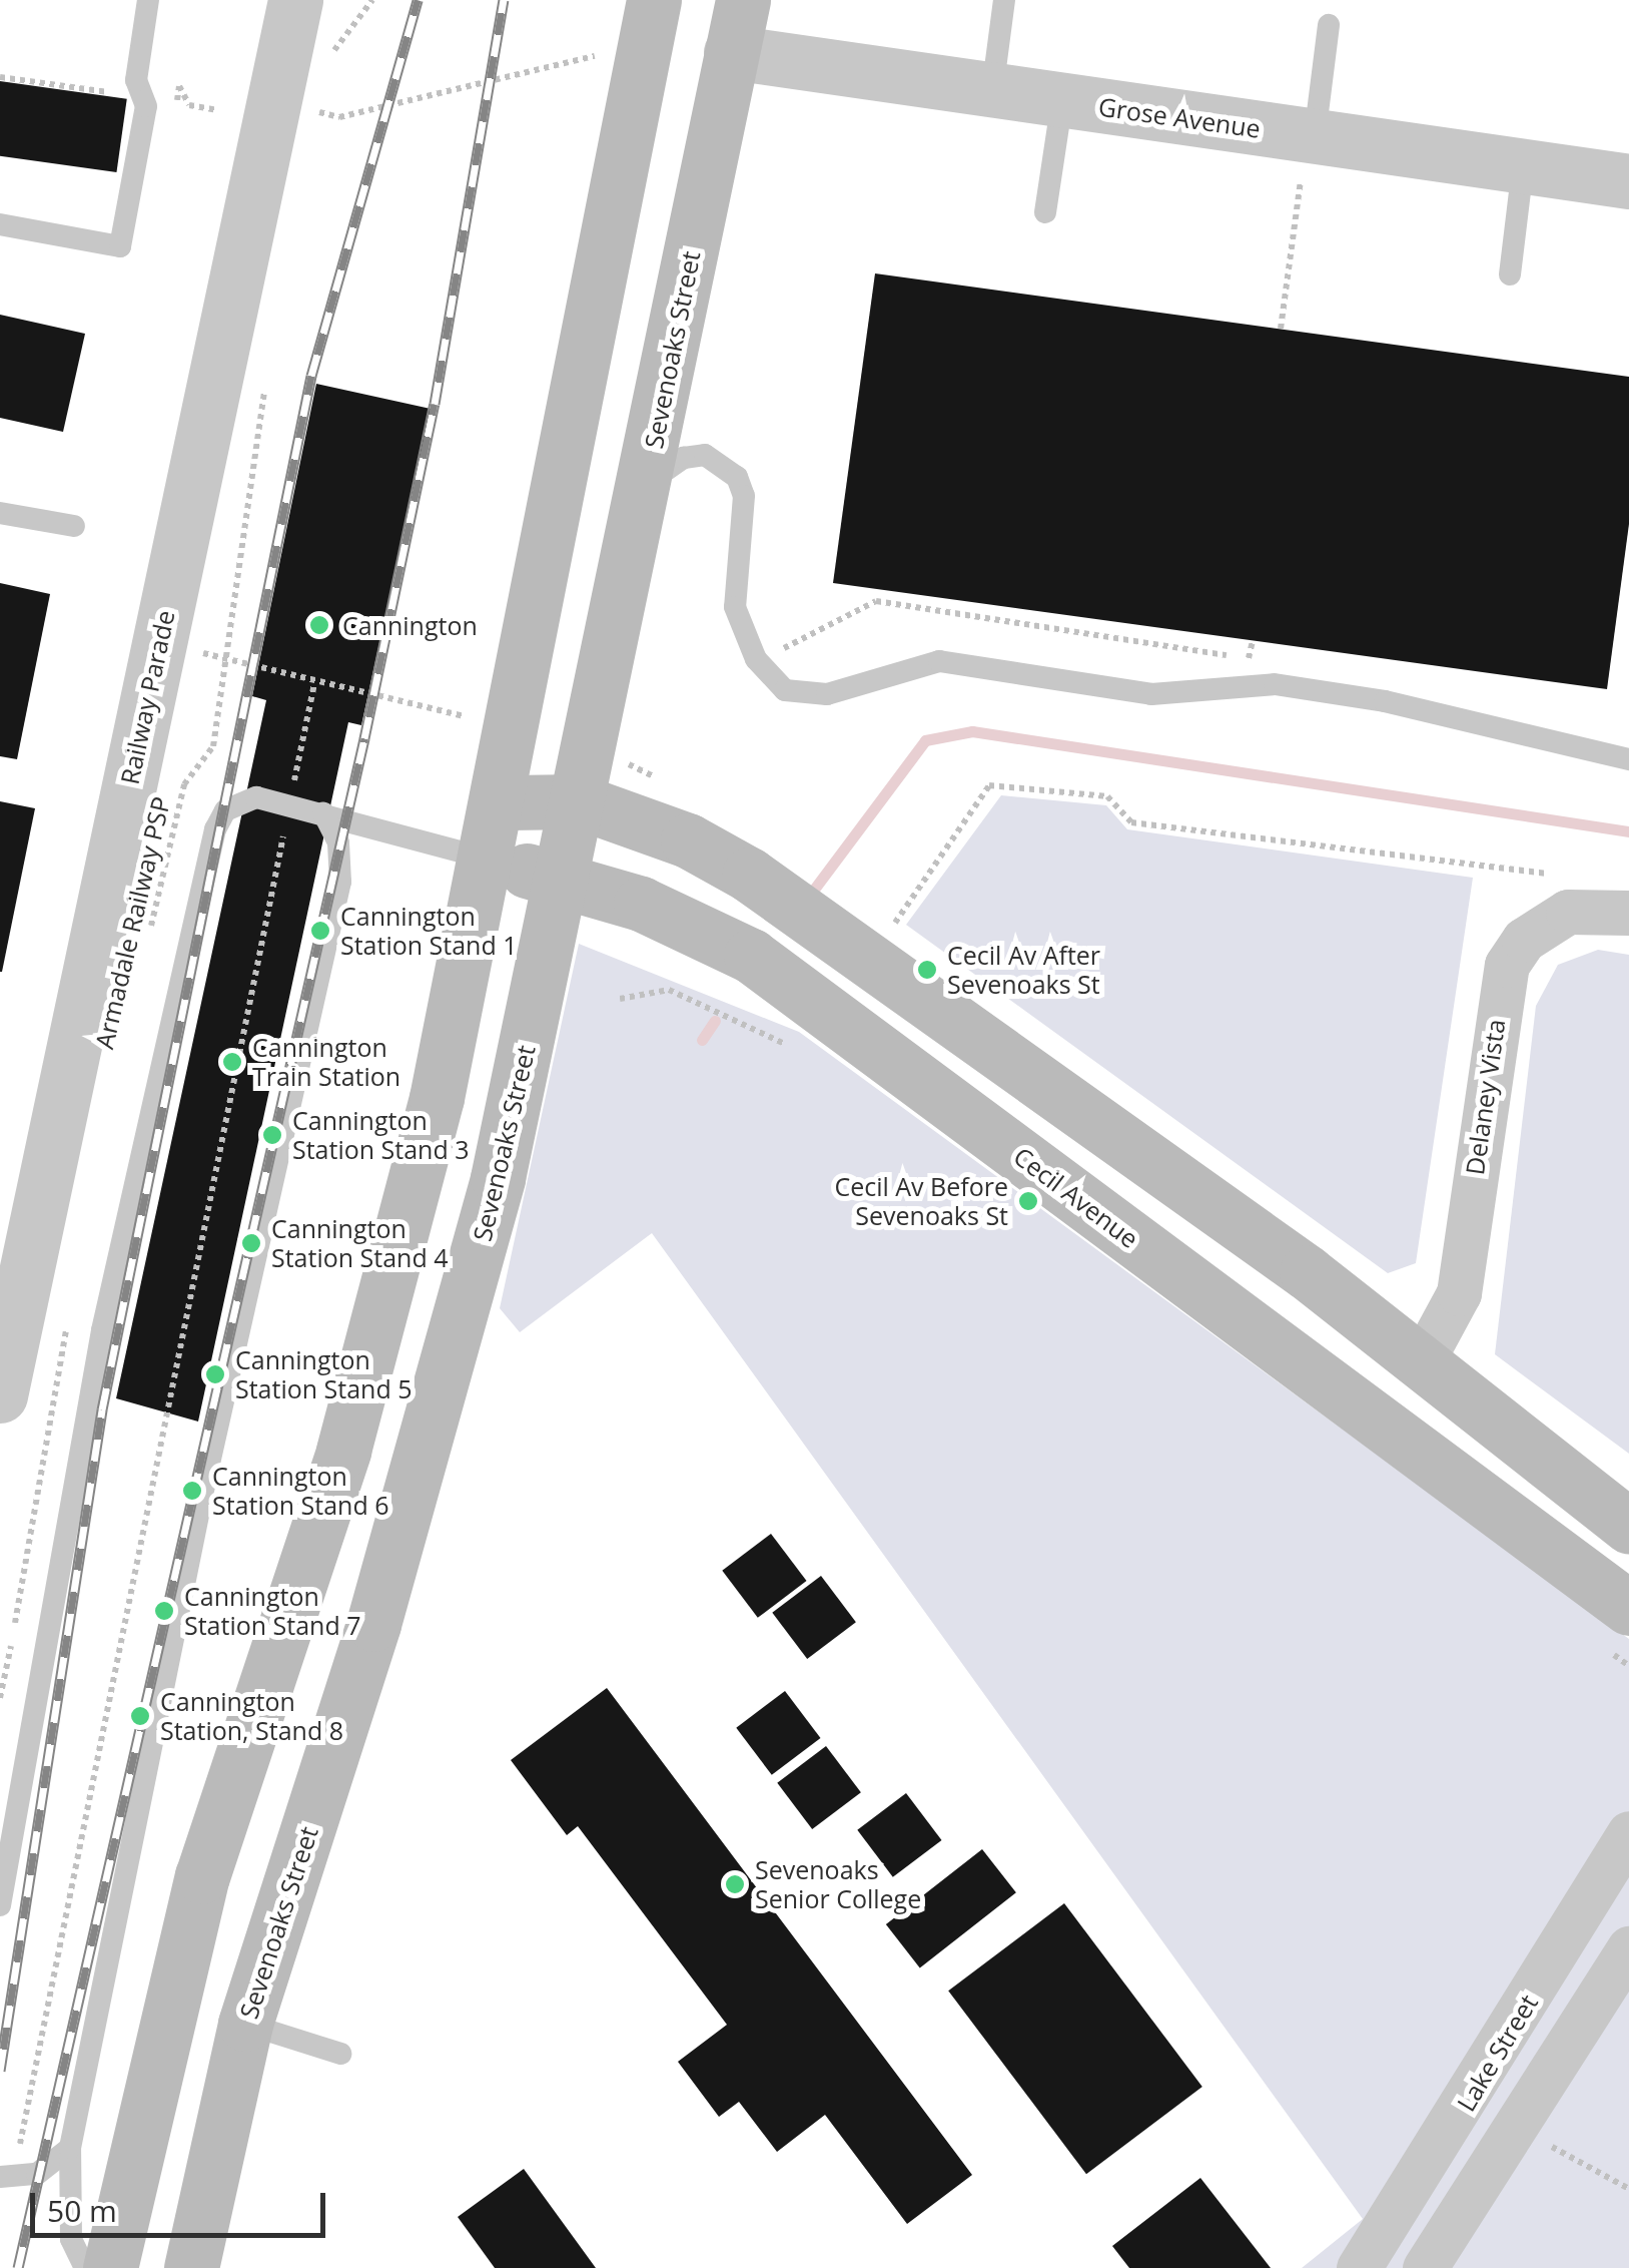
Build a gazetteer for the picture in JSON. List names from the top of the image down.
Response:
{
  "streets": {
    "main road": ["Sevenoaks Street", "Cecil Avenue"],
    "street": [
      "Grose Avenue",
      "Railway Parade",
      "Delaney Vista",
      "Lake Street"
    ],
    "path": ["Armadale Railway PSP"]
  },
  "crossings": [
    ["Grose Avenue", "Sevenoaks Street"],
    ["Sevenoaks Street", "Cecil Avenue"]
  ],
  "places": [
    "Cannington",
    "Cannington Station Stand 1",
    "Cecil Av After Sevenoaks St",
    "Cannington Train Station",
    "Cannington Station Stand 3",
    "Cecil Av Before Sevenoaks St",
    "Cannington Station Stand 4",
    "Cannington Station Stand 5",
    "Cannington Station Stand 6",
    "Cannington Station Stand 7",
    "Cannington Station, Stand 8",
    "Sevenoaks Senior College"
  ],
  "scale_bar": "50 m"
}
